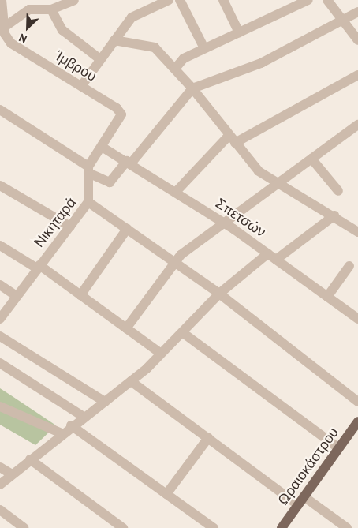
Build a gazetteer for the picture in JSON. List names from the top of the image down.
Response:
{
  "streets": {
    "main road": ["Ωραιοκάστρου"],
    "street": ["Ίμβρου", "Σπετσών", "Νικηταρά"]
  },
  "crossings": [
    ["Ίμβρου", "Σπετσών"]
  ],
  "north": "bottom left"
}
